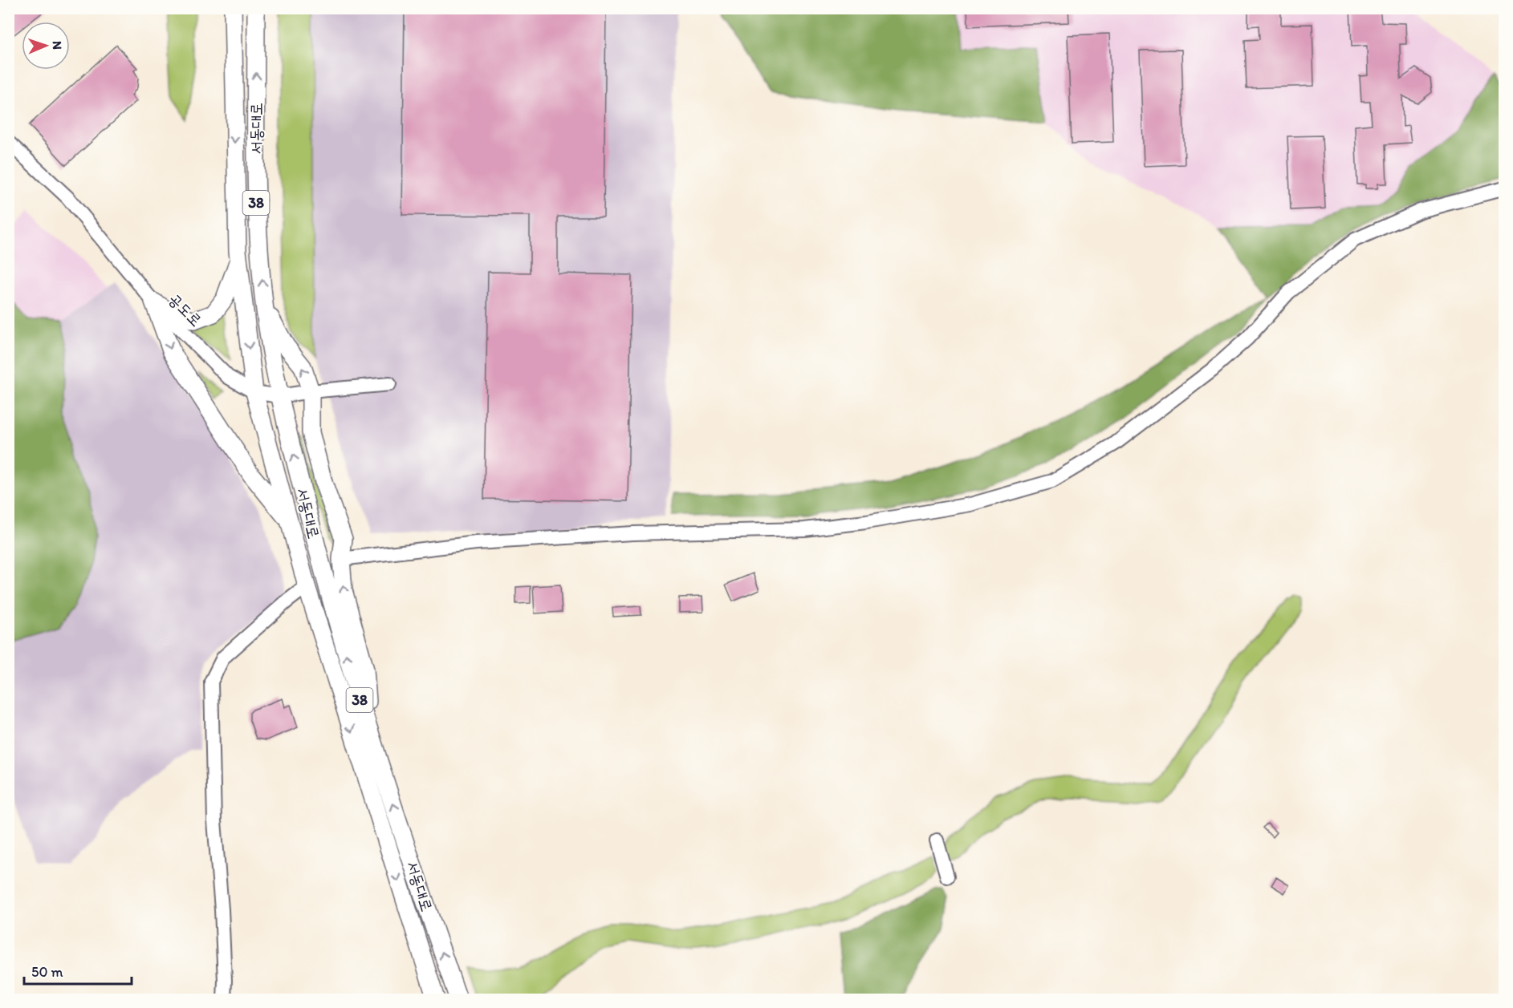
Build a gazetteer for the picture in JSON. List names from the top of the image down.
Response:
{
  "streets": {
    "main road": ["서동대로", "38"],
    "street": ["공도로"]
  },
  "crossings": [
    ["서동대로", "공도로"]
  ],
  "scale_bar": "50 m",
  "north": "right"
}
